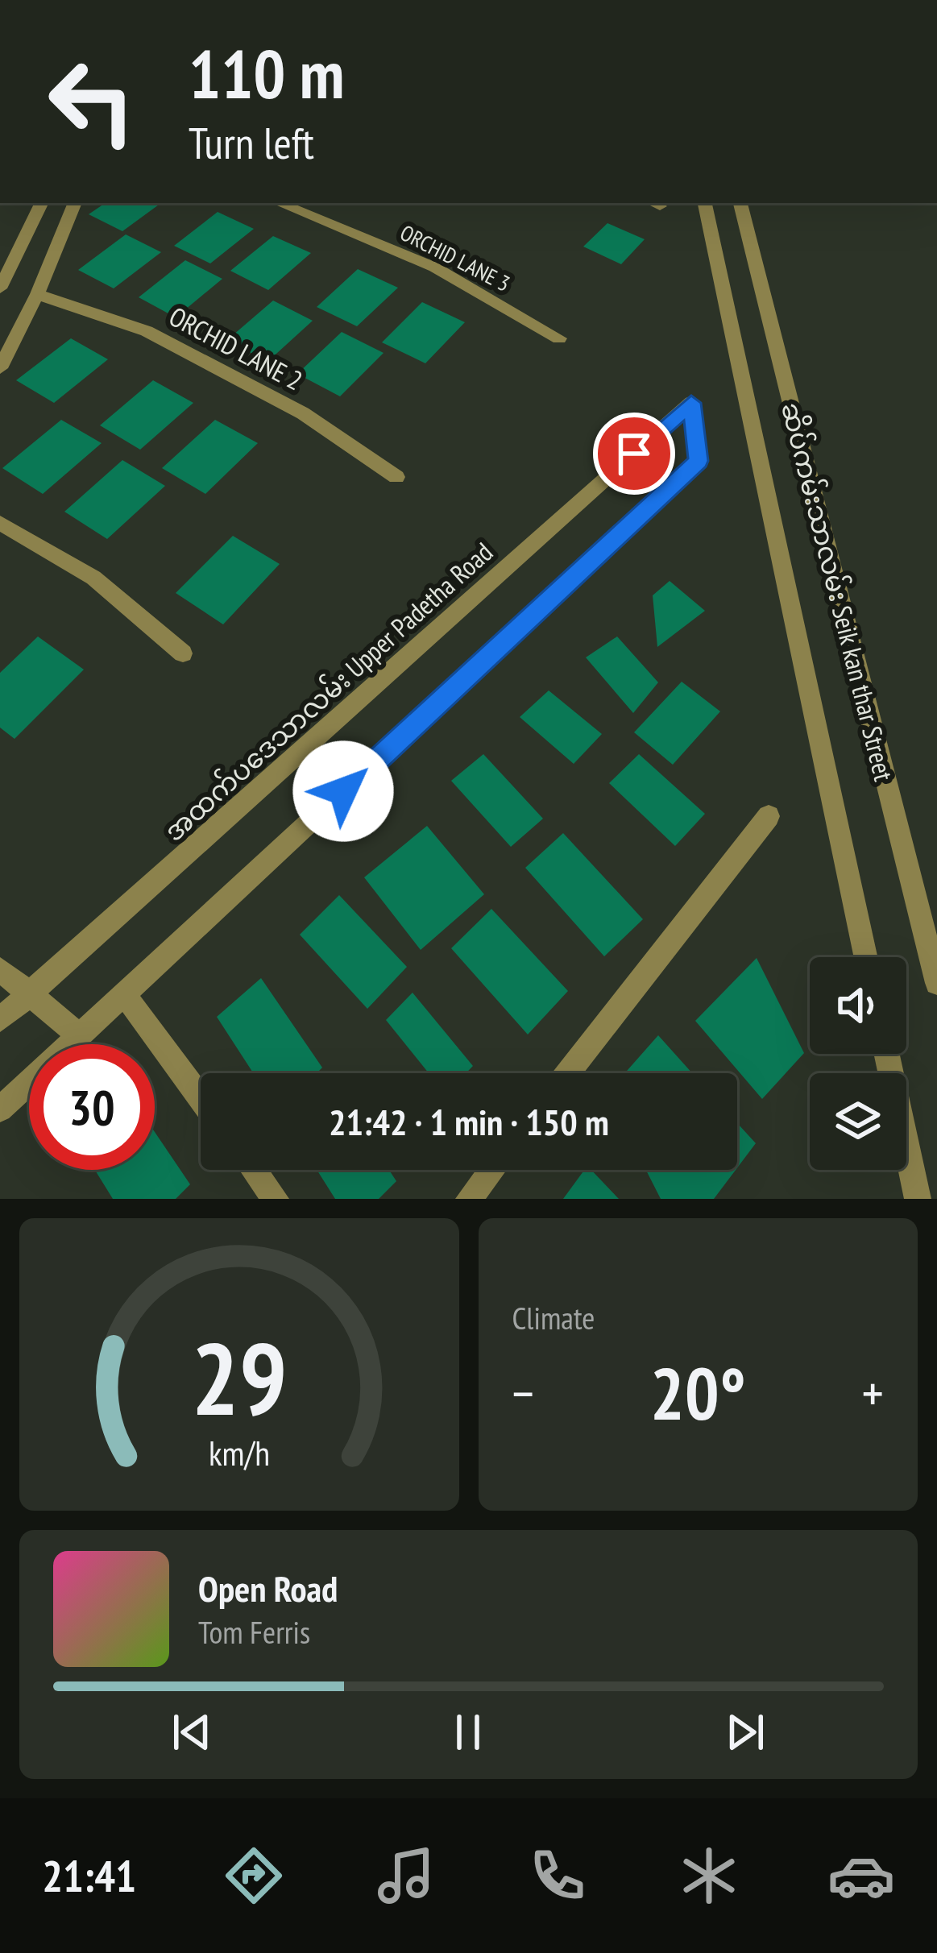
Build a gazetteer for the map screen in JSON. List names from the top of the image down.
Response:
{
  "streets": {
    "street": [
      "ORCHID LANE 3",
      "ORCHID LANE 2",
      "ဆိပ်ကမ်းသာလမ်း Seik kan thar Street",
      "အထက်ပဒေသာလမ်း Upper Padetha Road"
    ]
  },
  "page": {
    "turn": ["110 m", "Turn left"],
    "limit": "30",
    "trip": "21:42 · 1 min · 150 m",
    "tile": "Climate",
    "heat": ["−", "20°", "+"],
    "song": ["Open Road", "Tom Ferris"],
    "tabs": "21:41",
    "gauge": ["29", "km/h"]
  }
}
